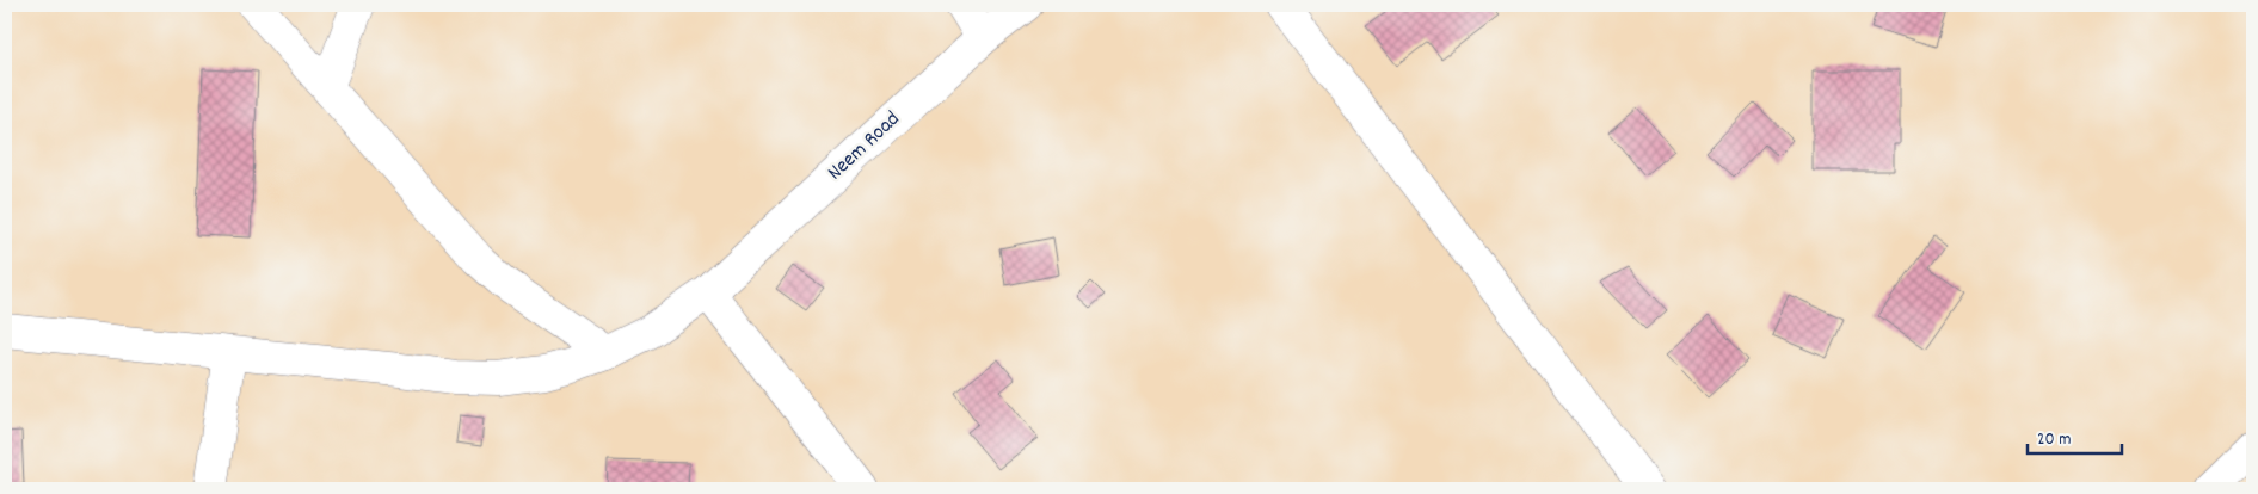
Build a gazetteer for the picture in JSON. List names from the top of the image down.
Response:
{
  "streets": {
    "street": ["Neem Road"]
  },
  "scale_bar": "20 m"
}
